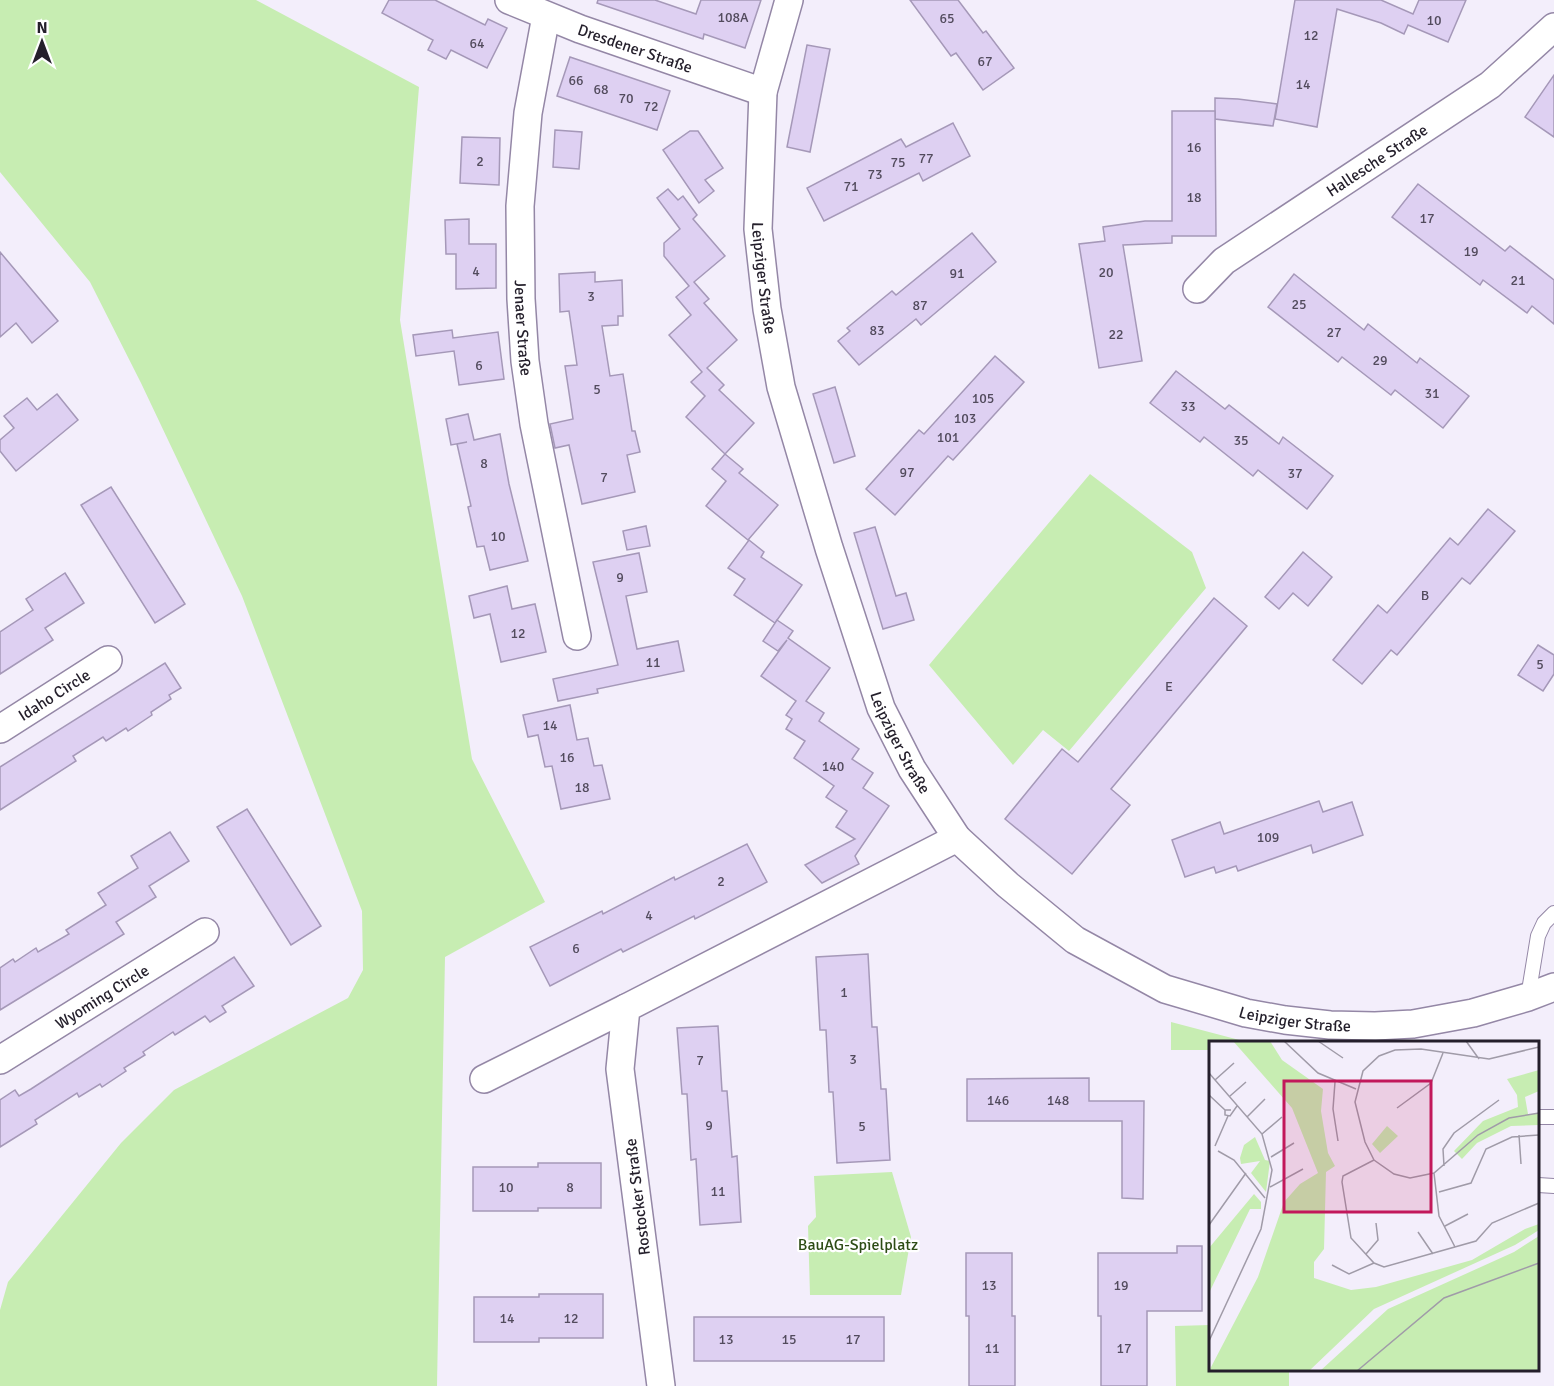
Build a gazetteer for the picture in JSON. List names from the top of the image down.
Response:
{
  "streets": {
    "street": [
      "Dresdener Straße",
      "Hallesche Straße",
      "Leipziger Straße",
      "Jenaer Straße",
      "Idaho Circle",
      "Wyoming Circle",
      "Rostocker Straße"
    ]
  },
  "crossings": [
    ["Dresdener Straße", "Leipziger Straße"],
    ["Dresdener Straße", "Jenaer Straße"]
  ],
  "parks": ["BauAG-Spielplatz"],
  "house_numbers": [
    "108A",
    "65",
    "10",
    "12",
    "64",
    "67",
    "66",
    "14",
    "68",
    "70",
    "72",
    "16",
    "77",
    "2",
    "75",
    "73",
    "71",
    "18",
    "17",
    "19",
    "4",
    "20",
    "91",
    "21",
    "3",
    "25",
    "87",
    "83",
    "27",
    "22",
    "29",
    "6",
    "5",
    "31",
    "105",
    "33",
    "103",
    "101",
    "35",
    "8",
    "97",
    "37",
    "7",
    "10",
    "9",
    "B",
    "12",
    "11",
    "5",
    "E",
    "14",
    "16",
    "140",
    "18",
    "109",
    "2",
    "4",
    "6",
    "1",
    "3",
    "7",
    "146",
    "148",
    "9",
    "5",
    "10",
    "8",
    "11",
    "13",
    "19",
    "14",
    "12",
    "13",
    "15",
    "17",
    "11",
    "17"
  ],
  "north": "top"
}
